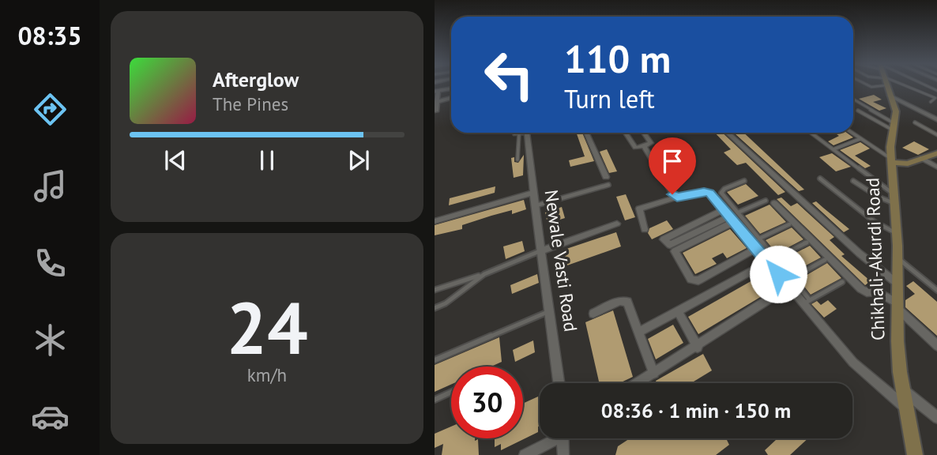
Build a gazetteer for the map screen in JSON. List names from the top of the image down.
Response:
{
  "streets": {
    "main road": ["Chikhali-Akurdi Road"],
    "street": ["Newale Vasti Road"]
  },
  "page": {
    "tabs": "08:35",
    "turn": ["110 m", "Turn left"],
    "song": ["Afterglow", "The Pines"],
    "tile": ["24", "km/h"],
    "limit": "30",
    "trip": "08:36 · 1 min · 150 m"
  }
}
